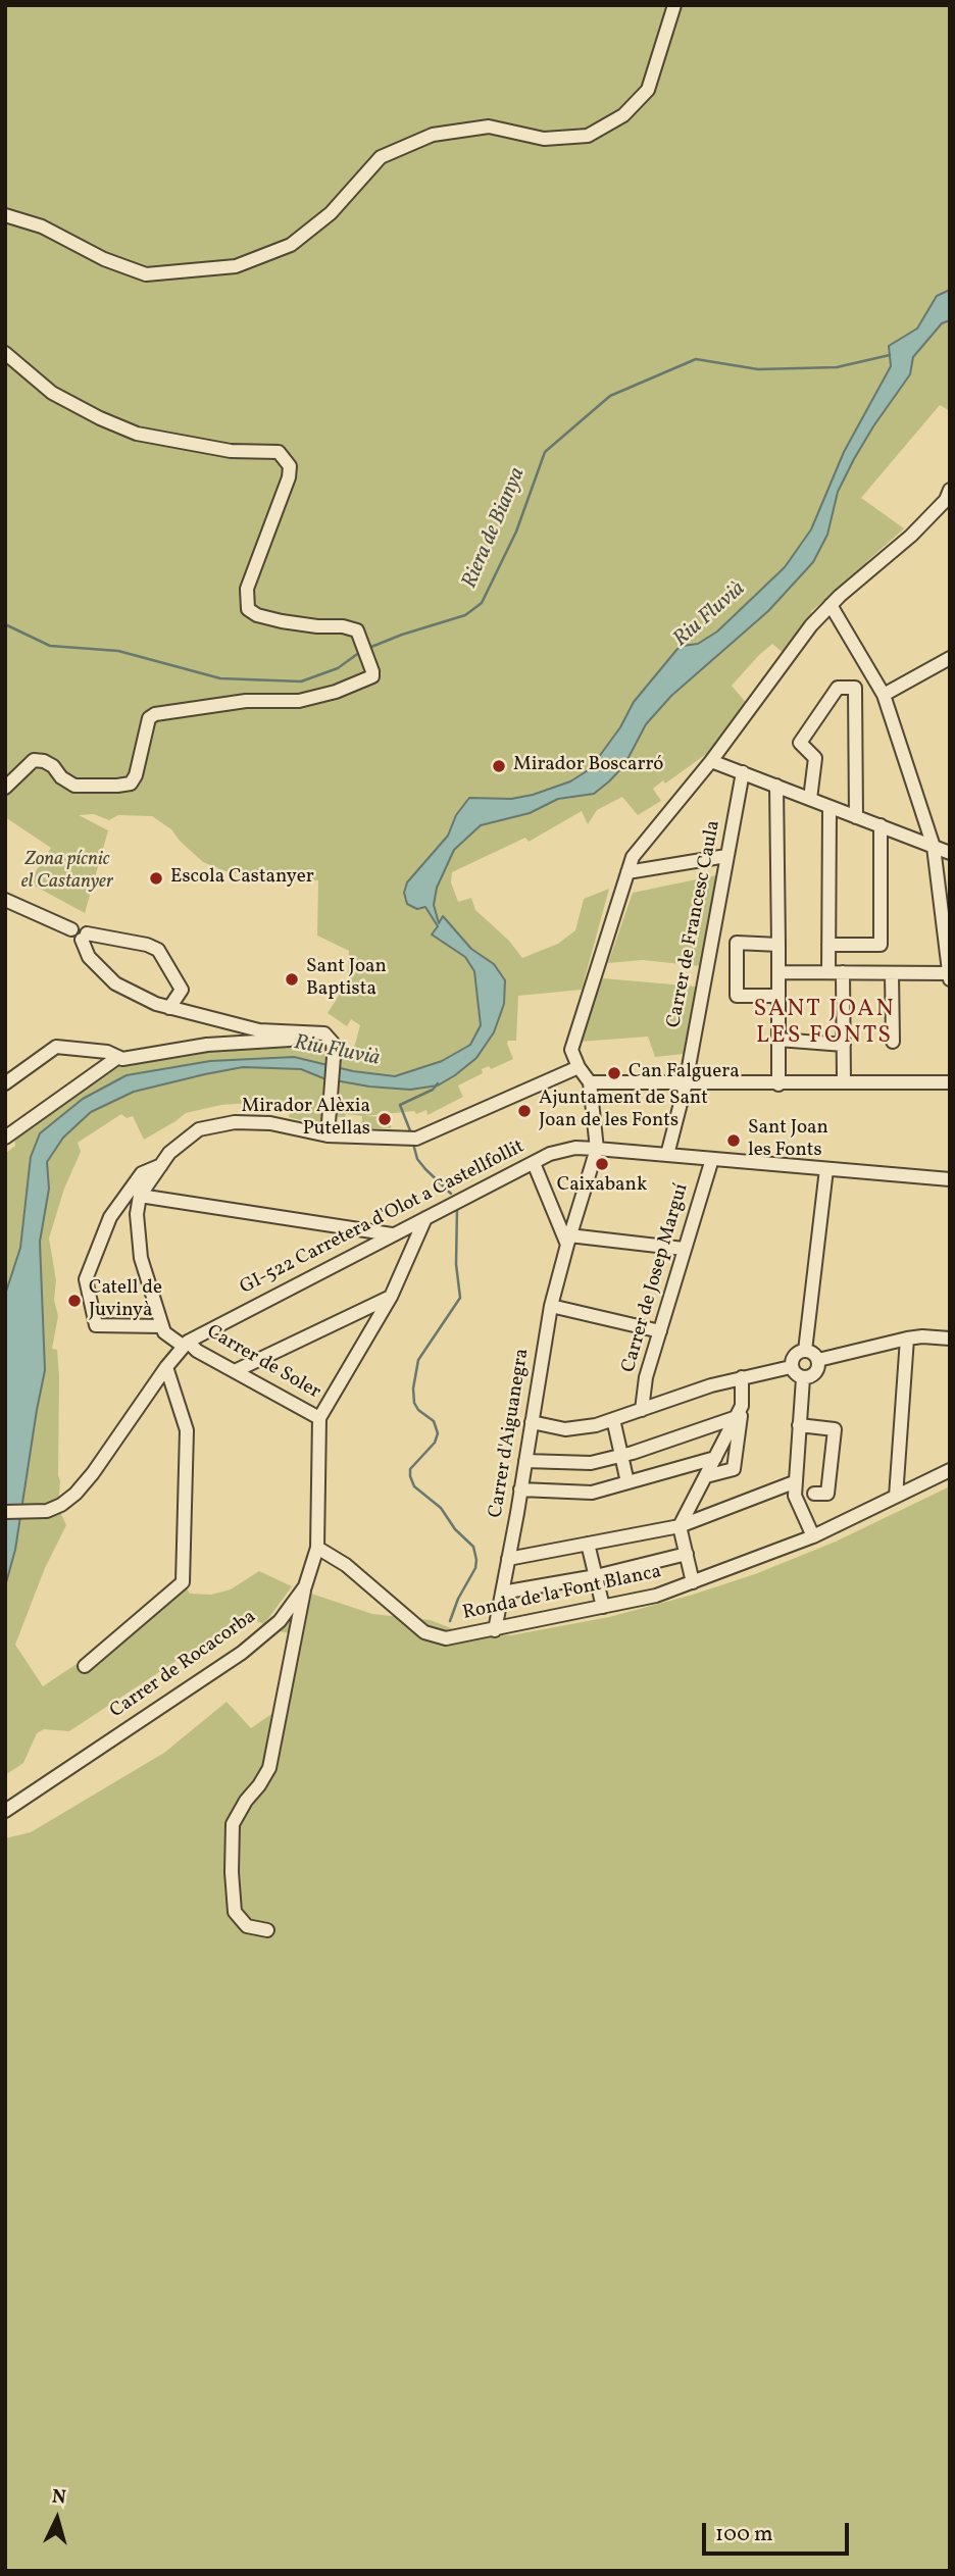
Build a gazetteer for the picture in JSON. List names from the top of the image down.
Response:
{
  "streets": {
    "street": [
      "Carrer de Francesc Caula",
      "GI-522 Carretera d'Olot a Castellfollit",
      "Carrer de Josep Marguí",
      "Carrer de Soler",
      "Carrer d'Aiguanegra",
      "Ronda de la Font Blanca",
      "Carrer de Rocacorba"
    ]
  },
  "crossings": [
    ["Carrer de Francesc Caula", "GI-522 Carretera d'Olot a Castellfollit"],
    ["GI-522 Carretera d'Olot a Castellfollit", "Carrer de Josep Marguí"],
    ["GI-522 Carretera d'Olot a Castellfollit", "Carrer de Soler"],
    ["GI-522 Carretera d'Olot a Castellfollit", "Carrer d'Aiguanegra"],
    ["Carrer de Soler", "Carrer de Rocacorba"],
    ["Carrer d'Aiguanegra", "Ronda de la Font Blanca"],
    ["Ronda de la Font Blanca", "Carrer de Rocacorba"]
  ],
  "districts": ["SANT JOAN LES FONTS"],
  "water": ["Riera de Bianya", "Riu Fluvià"],
  "parks": ["Zona pícnic el Castanyer"],
  "places": [
    "Mirador Boscarró",
    "Escola Castanyer",
    "Sant Joan Baptista",
    "Can Falguera",
    "Ajuntament de Sant Joan de les Fonts",
    "Mirador Alèxia Putellas",
    "Sant Joan les Fonts",
    "Caixabank",
    "Catell de Juvinyà"
  ],
  "scale_bar": "100 m",
  "north": "top"
}
